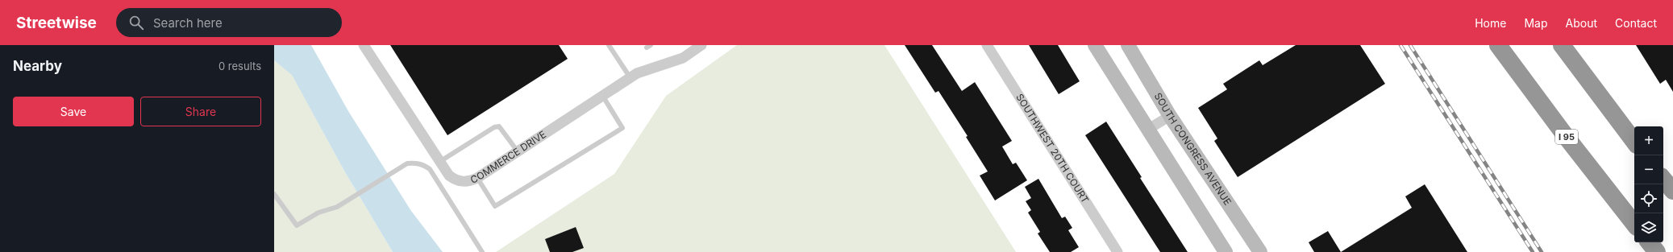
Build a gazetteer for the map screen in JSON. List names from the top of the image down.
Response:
{
  "streets": {
    "highway": ["I 95"],
    "main road": ["SOUTH CONGRESS AVENUE"],
    "street": ["SOUTHWEST 20TH COURT", "COMMERCE DRIVE"]
  },
  "page": {
    "header": "Streetwise",
    "search": "Search here",
    "nav": [
      "Home",
      "Map",
      "About",
      "Contact"
    ],
    "heading": ["Nearby", "0 results"],
    "buttons": ["Save", "Share"],
    "map_buttons": ["+", "−"]
  }
}
